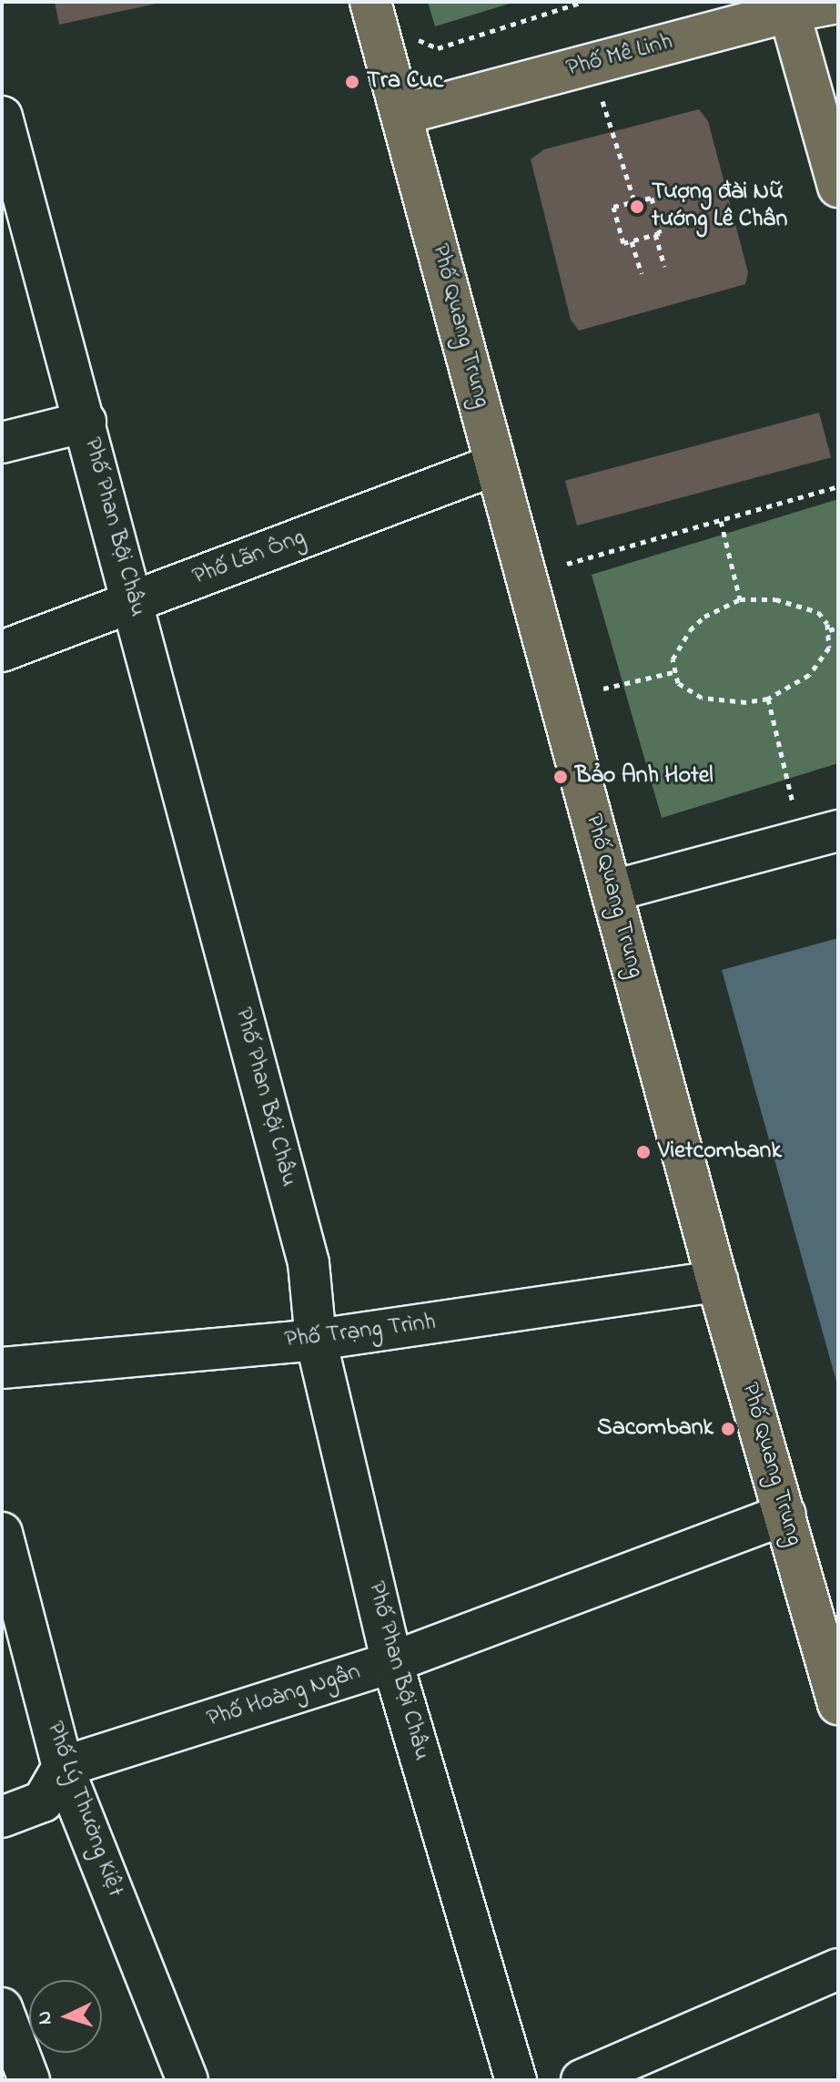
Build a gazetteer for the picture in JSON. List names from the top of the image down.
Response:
{
  "streets": {
    "main road": ["Phố Mê Linh", "Phố Quang Trung"],
    "street": [
      "Phố Phan Bội Châu",
      "Phố Lãn Ông",
      "Phố Trạng Trình",
      "Phố Hoàng Ngân",
      "Phố Lý Thường Kiệt"
    ]
  },
  "crossings": [
    ["Phố Mê Linh", "Phố Quang Trung"],
    ["Phố Quang Trung", "Phố Lãn Ông"],
    ["Phố Quang Trung", "Phố Trạng Trình"],
    ["Phố Quang Trung", "Phố Hoàng Ngân"],
    ["Phố Phan Bội Châu", "Phố Lãn Ông"],
    ["Phố Phan Bội Châu", "Phố Trạng Trình"],
    ["Phố Phan Bội Châu", "Phố Hoàng Ngân"],
    ["Phố Hoàng Ngân", "Phố Lý Thường Kiệt"]
  ],
  "places": [
    "Tra Cuc",
    "Tượng đài Nữ tướng Lê Chân",
    "Bảo Anh Hotel",
    "Vietcombank",
    "Sacombank"
  ],
  "north": "left"
}
